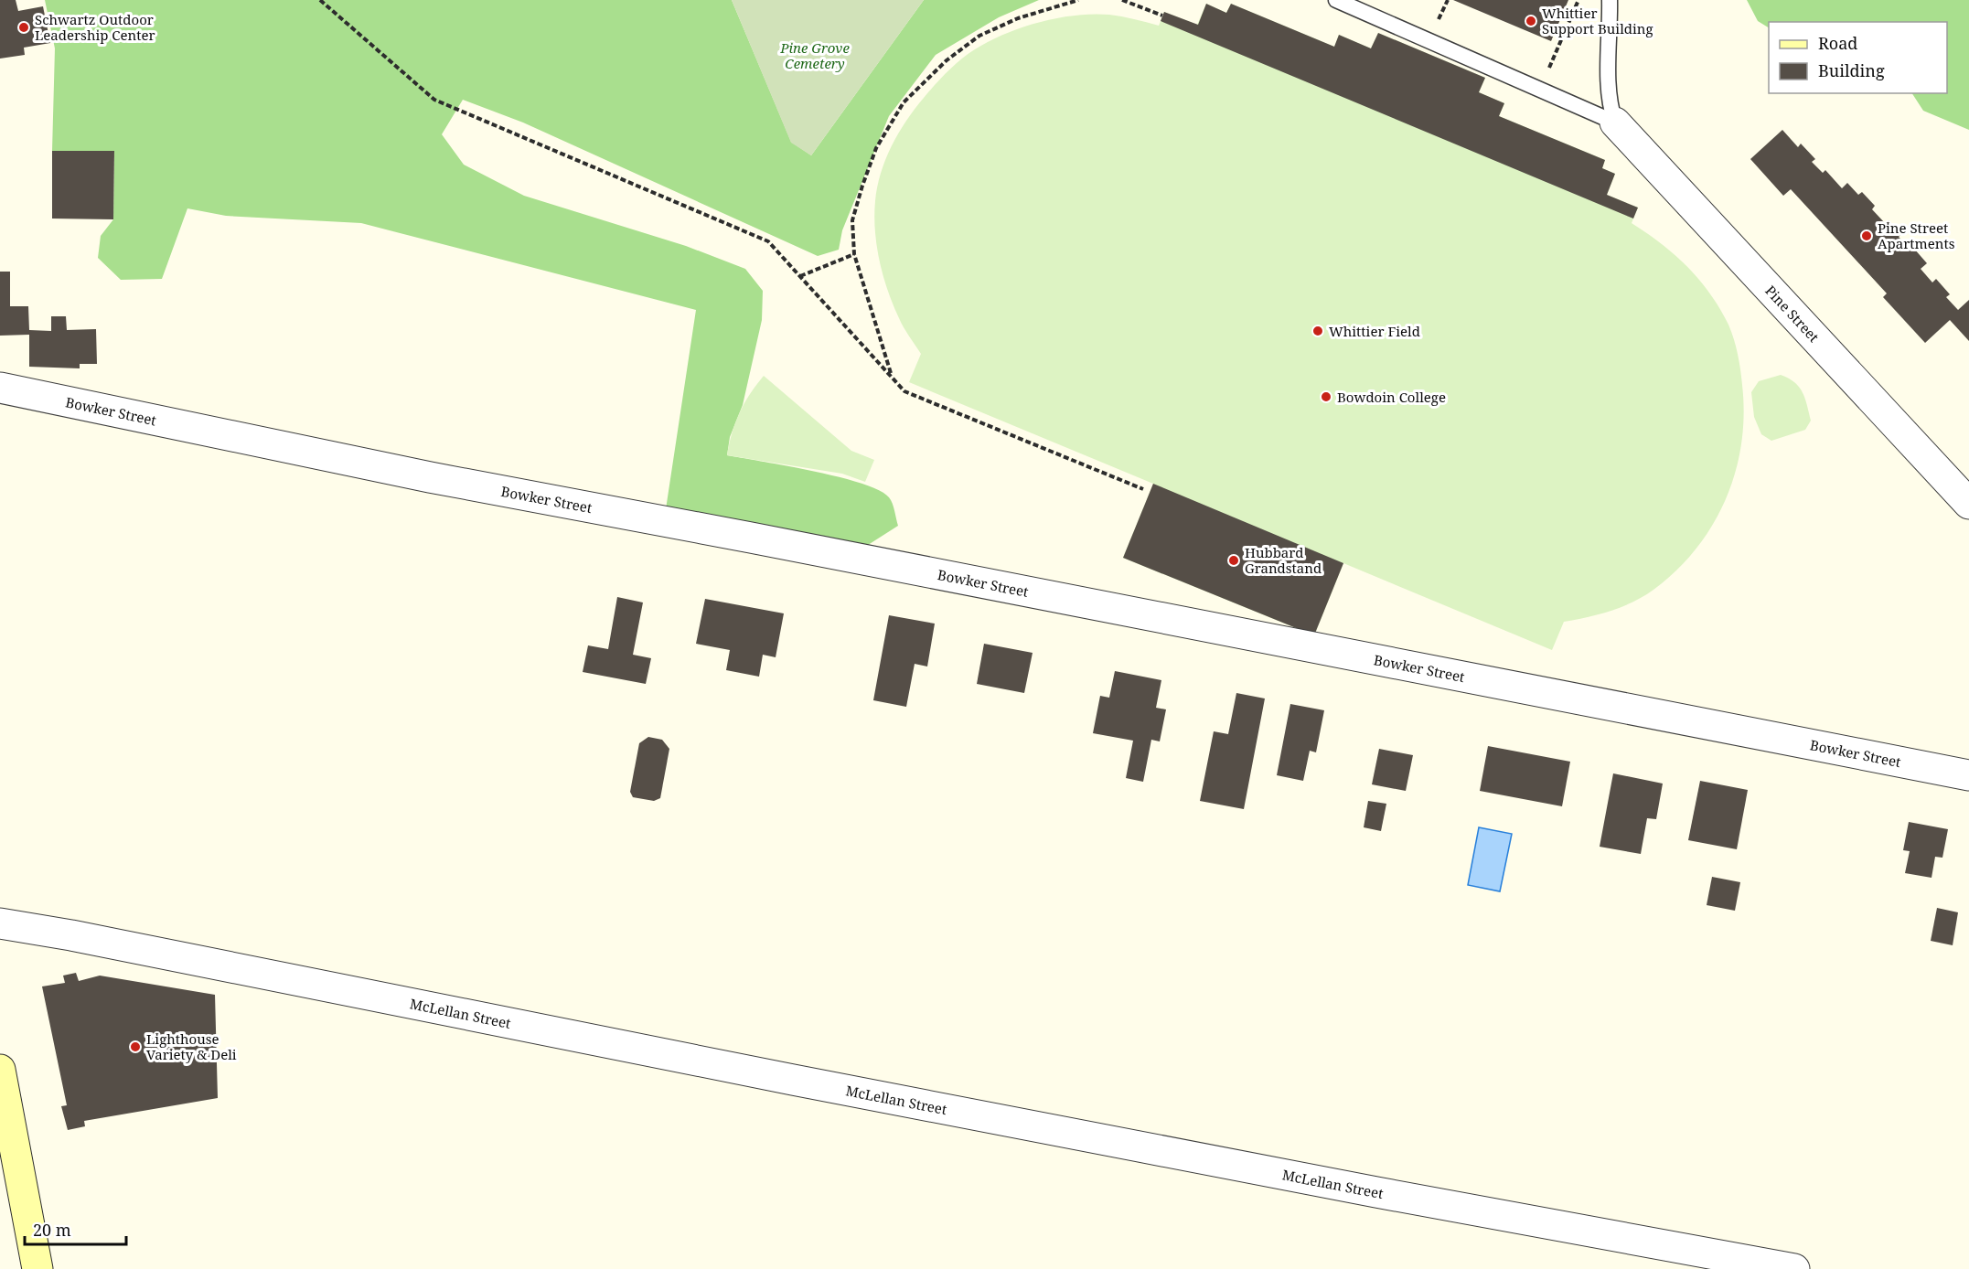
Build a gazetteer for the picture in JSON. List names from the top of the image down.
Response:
{
  "streets": {
    "street": ["Pine Street", "Bowker Street", "McLellan Street"]
  },
  "parks": ["Pine Grove Cemetery"],
  "places": [
    "Whittier Support Building",
    "Schwartz Outdoor Leadership Center",
    "Pine Street Apartments",
    "Whittier Field",
    "Bowdoin College",
    "Hubbard Grandstand",
    "Lighthouse Variety & Deli"
  ],
  "legend": ["Road", "Building"],
  "scale_bar": "20 m"
}
